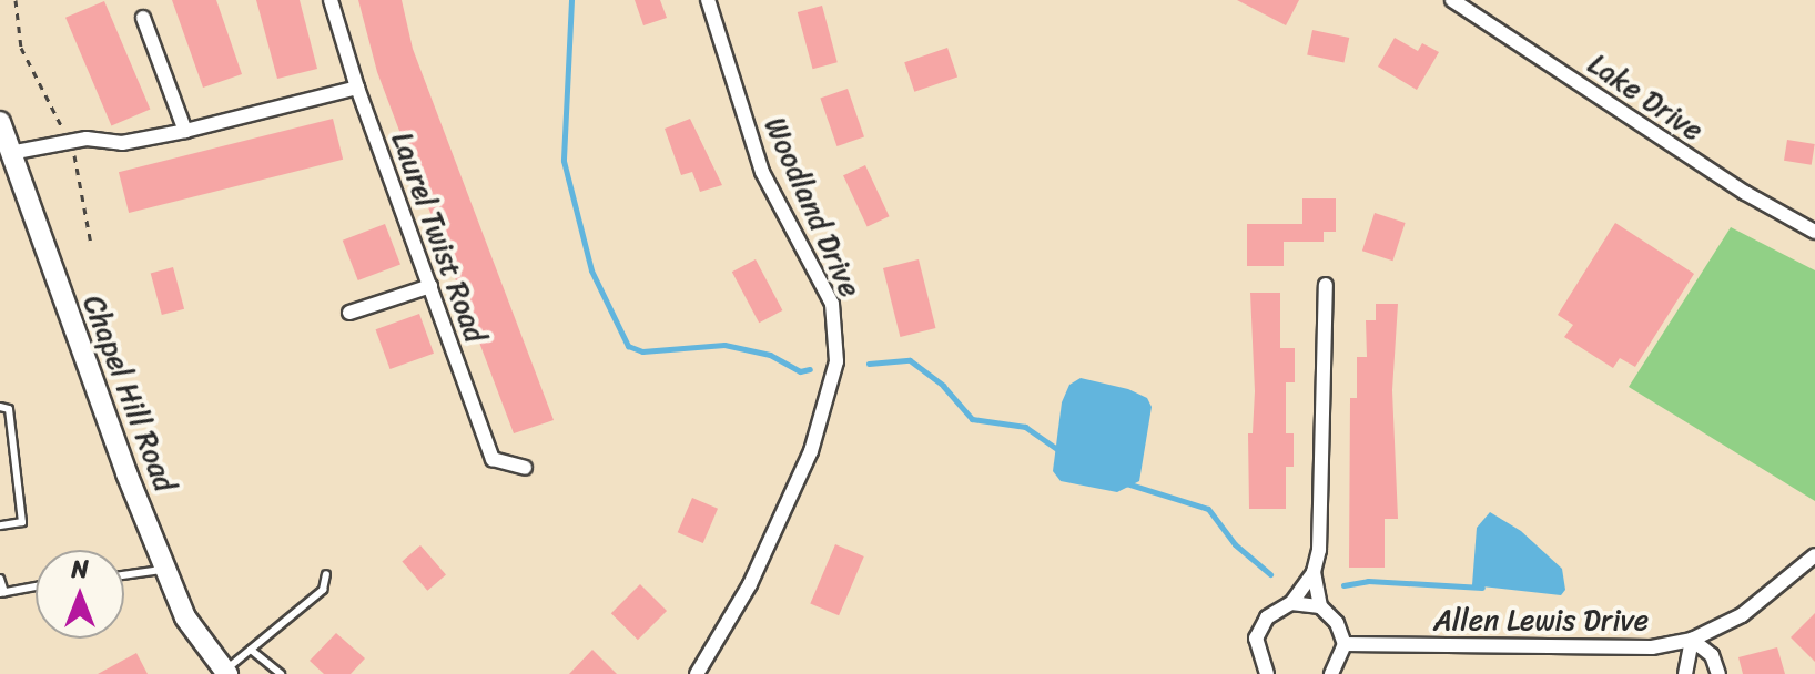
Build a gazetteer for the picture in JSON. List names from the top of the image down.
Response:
{
  "streets": {
    "main road": ["Chapel Hill Road"],
    "street": [
      "Lake Drive",
      "Woodland Drive",
      "Laurel Twist Road",
      "Allen Lewis Drive"
    ]
  },
  "north": "top"
}
